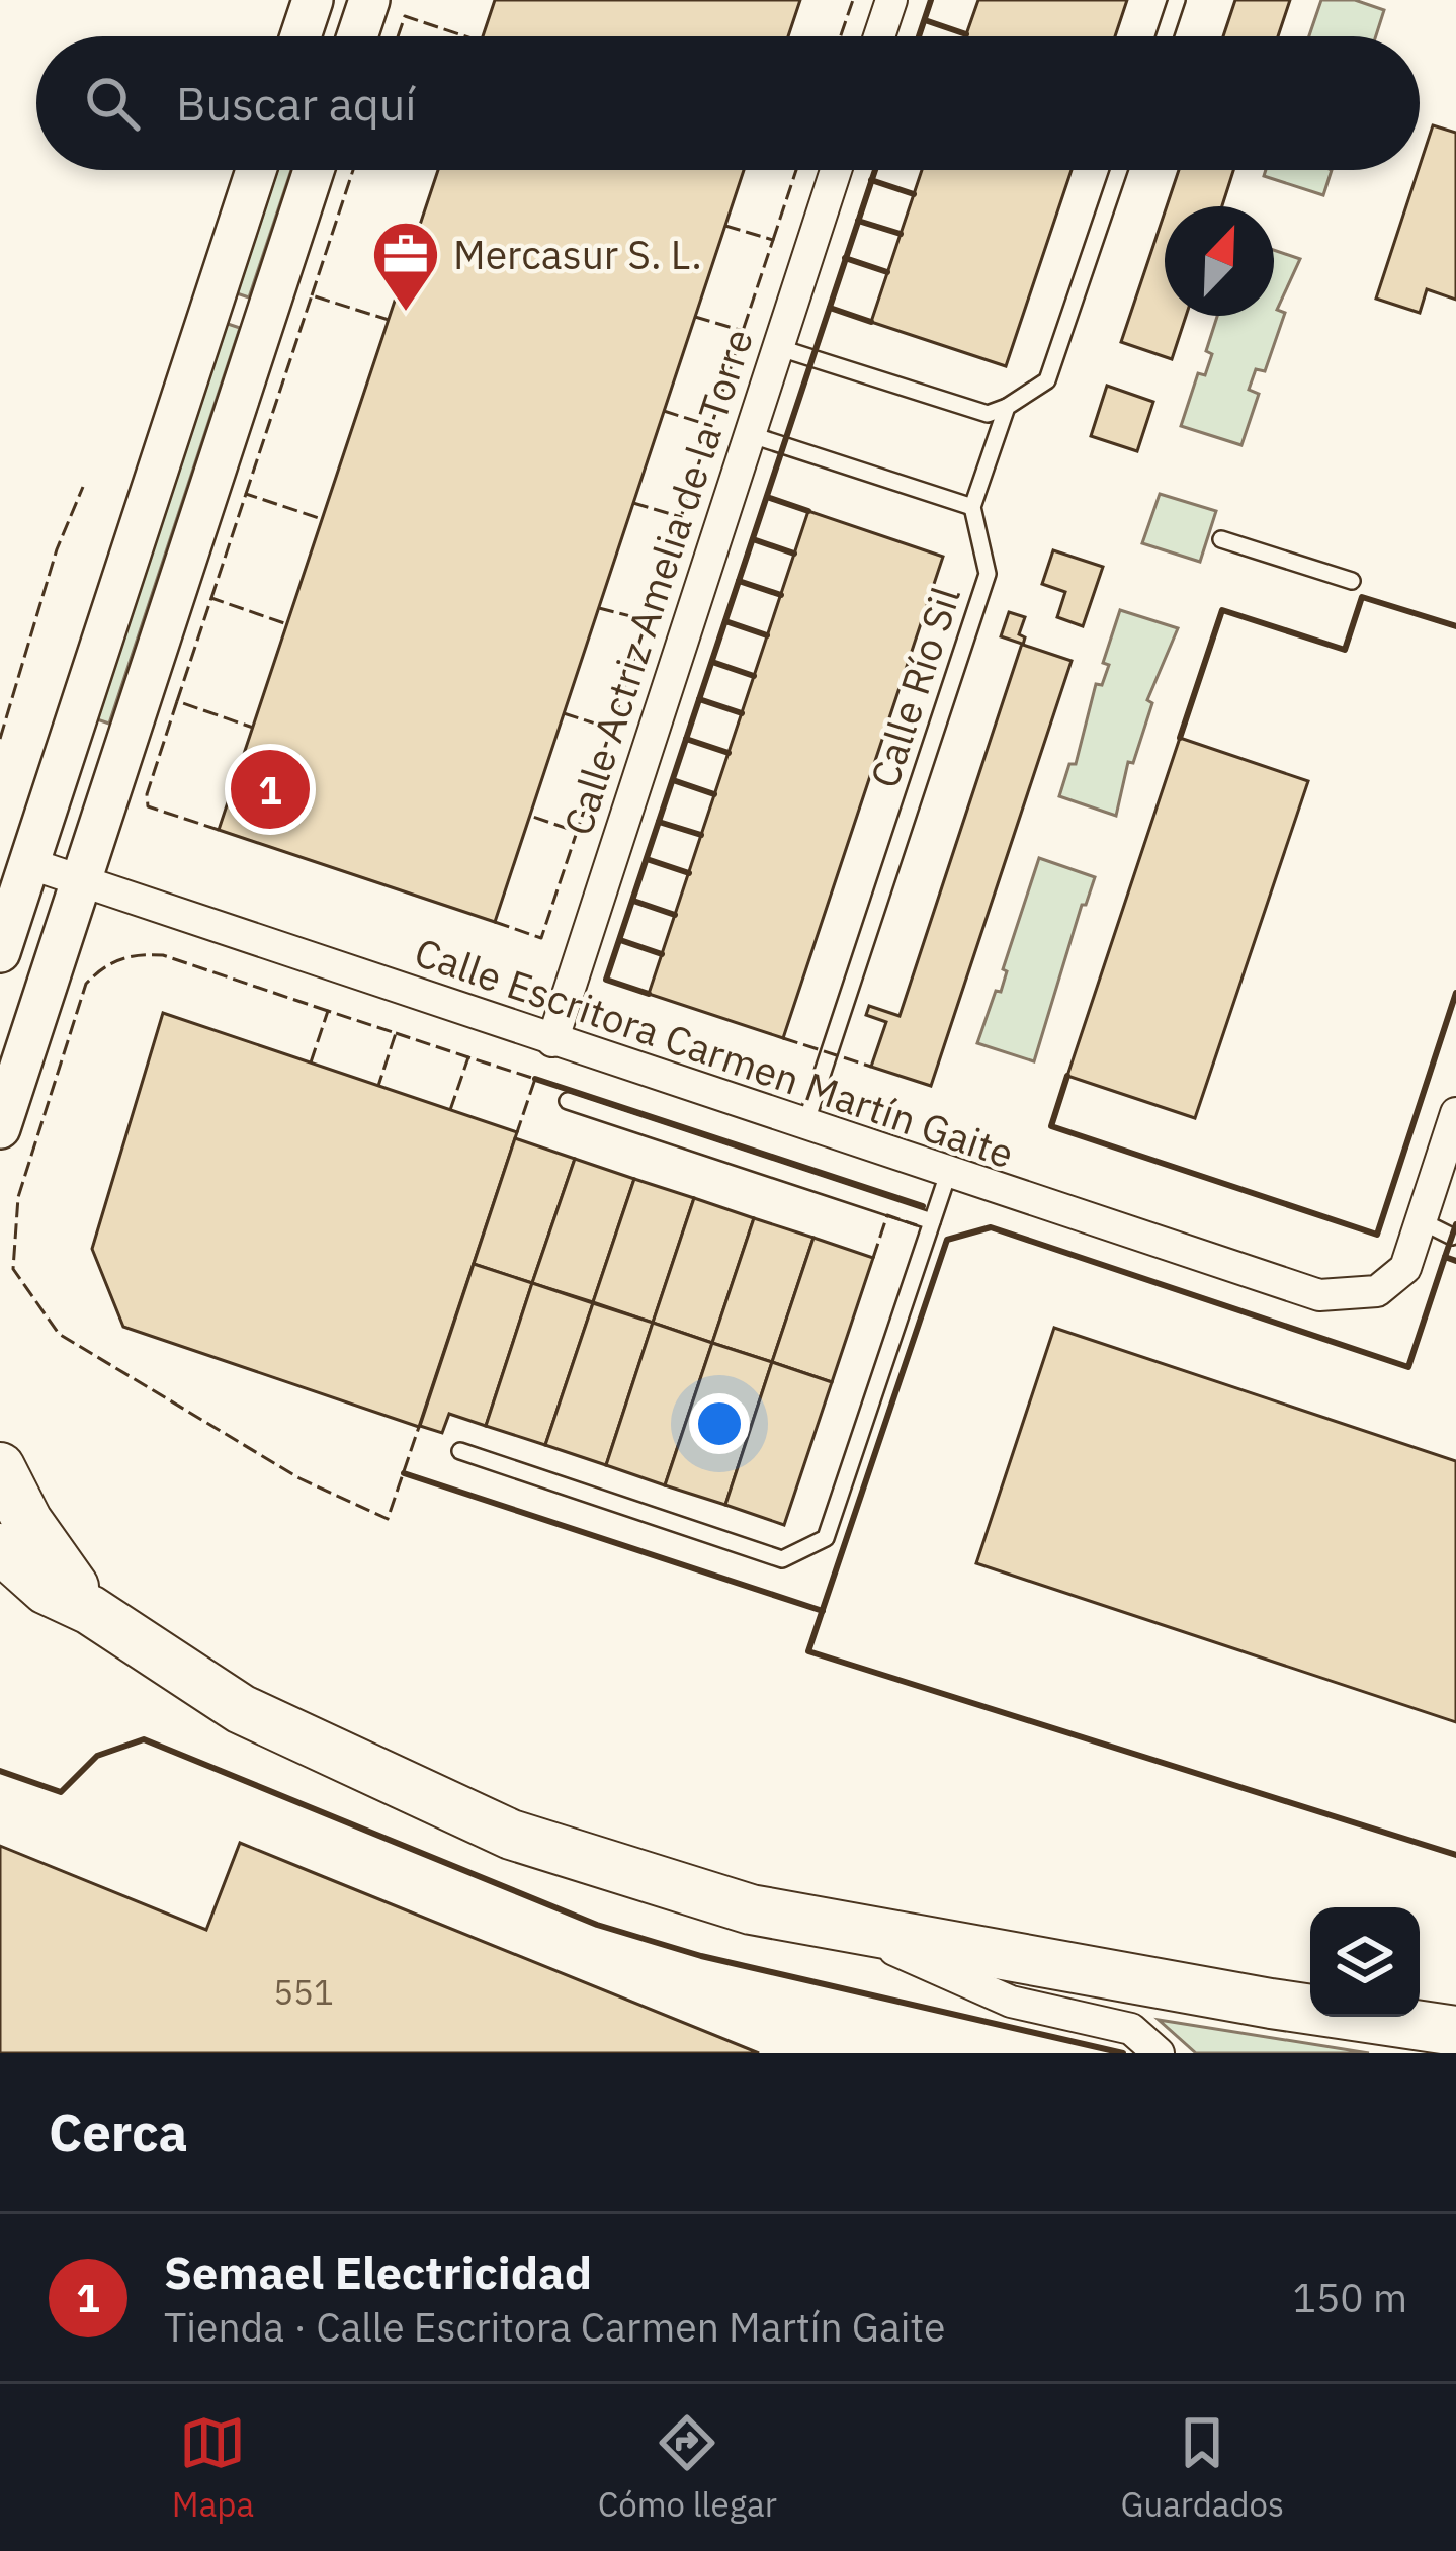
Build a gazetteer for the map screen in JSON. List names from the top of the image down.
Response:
{
  "streets": {
    "street": ["Calle Actriz Amelia de la Torre", "Calle Escritora Carmen Martín Gaite"],
    "lane": ["Calle Río Sil"]
  },
  "crossings": [
    ["Calle Actriz Amelia de la Torre", "Calle Escritora Carmen Martín Gaite"],
    ["Calle Río Sil", "Calle Escritora Carmen Martín Gaite"]
  ],
  "places": {
    "office": ["Mercasur S. L."]
  },
  "house_numbers": ["551"],
  "north": "top right",
  "page": {
    "search": "Buscar aquí",
    "pins": "1",
    "heading": "Cerca",
    "list": [
      {
        "mark": "1",
        "name": "Semael Electricidad",
        "note": "Tienda · Calle Escritora Carmen Martín Gaite",
        "value": "150 m"
      }
    ],
    "nav": ["Mapa", "Cómo llegar", "Guardados"]
  }
}
